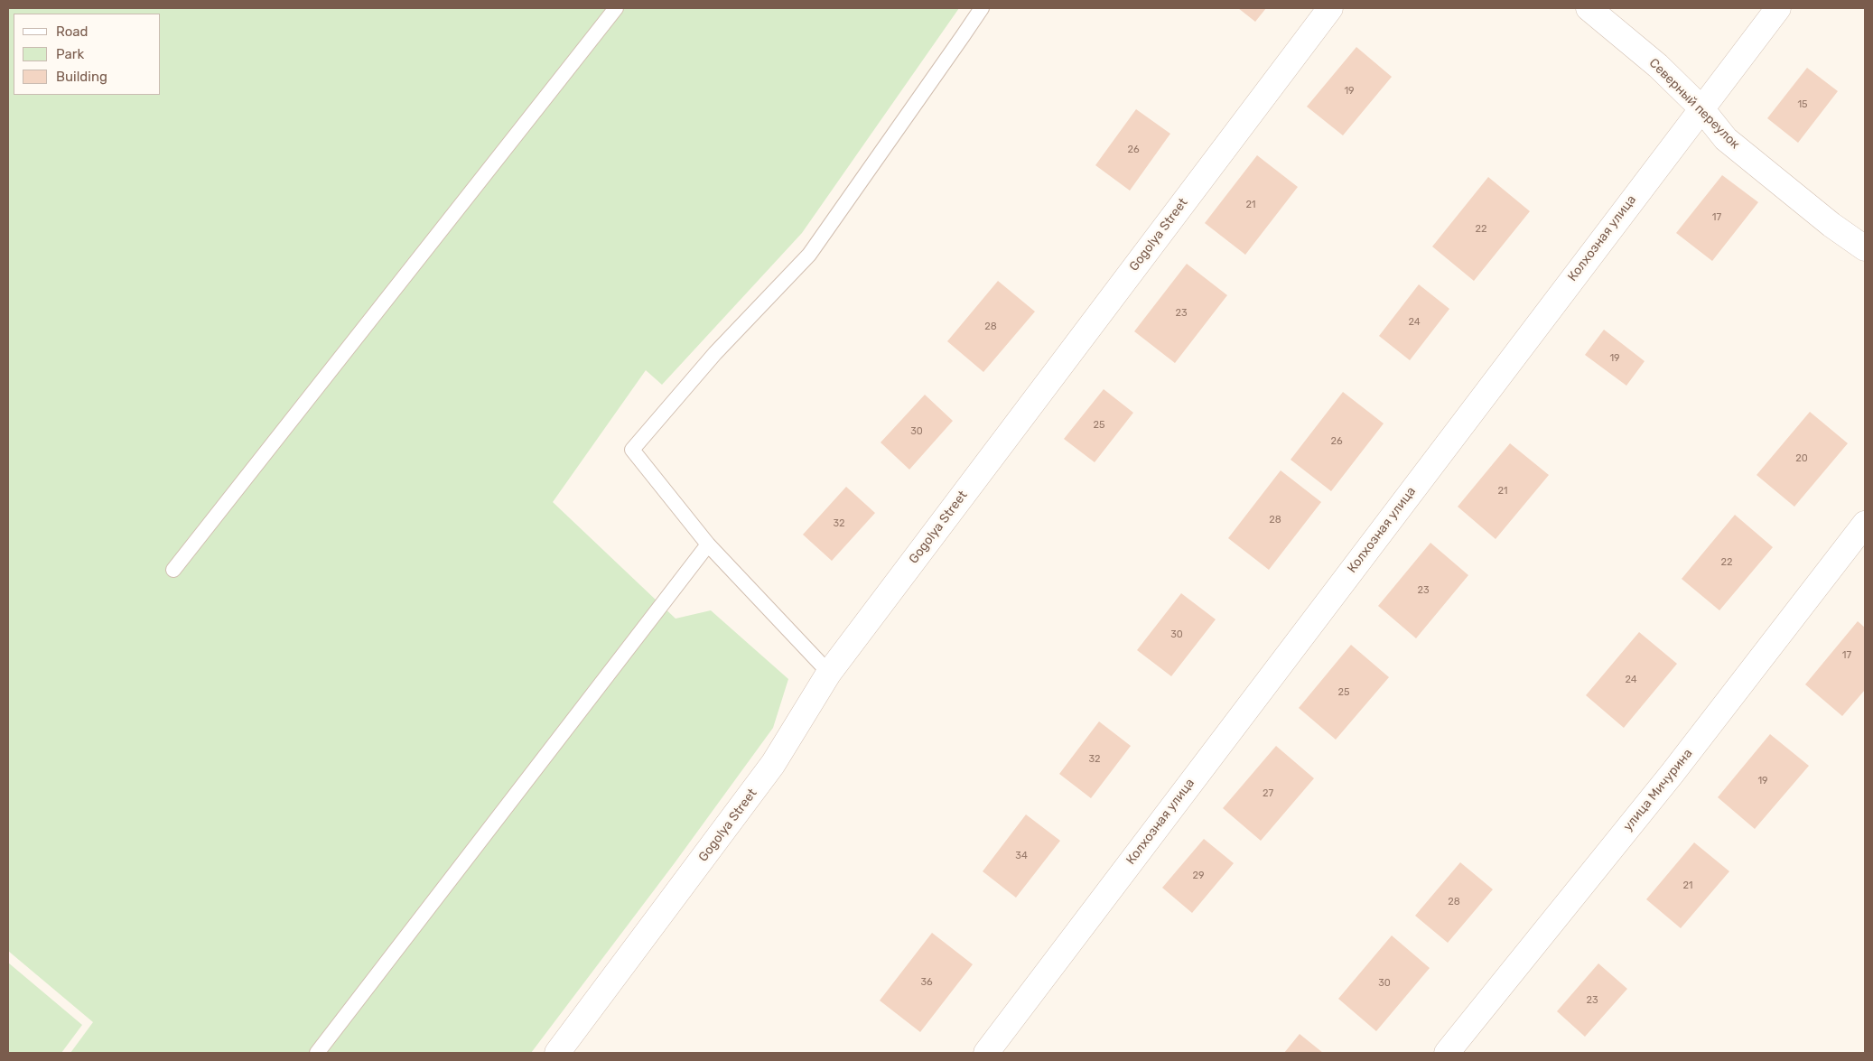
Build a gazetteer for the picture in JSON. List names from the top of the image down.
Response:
{
  "streets": {
    "street": [
      "Северный переулок",
      "Gogolya Street",
      "Колхозная улица",
      "улица Мичурина"
    ]
  },
  "crossings": [
    ["Северный переулок", "Колхозная улица"]
  ],
  "house_numbers": [
    "19",
    "15",
    "26",
    "21",
    "17",
    "22",
    "23",
    "24",
    "28",
    "19",
    "25",
    "30",
    "26",
    "20",
    "21",
    "28",
    "32",
    "22",
    "23",
    "30",
    "17",
    "24",
    "25",
    "32",
    "19",
    "27",
    "34",
    "29",
    "21",
    "28",
    "36",
    "30",
    "23"
  ],
  "legend": ["Road", "Park", "Building"]
}
